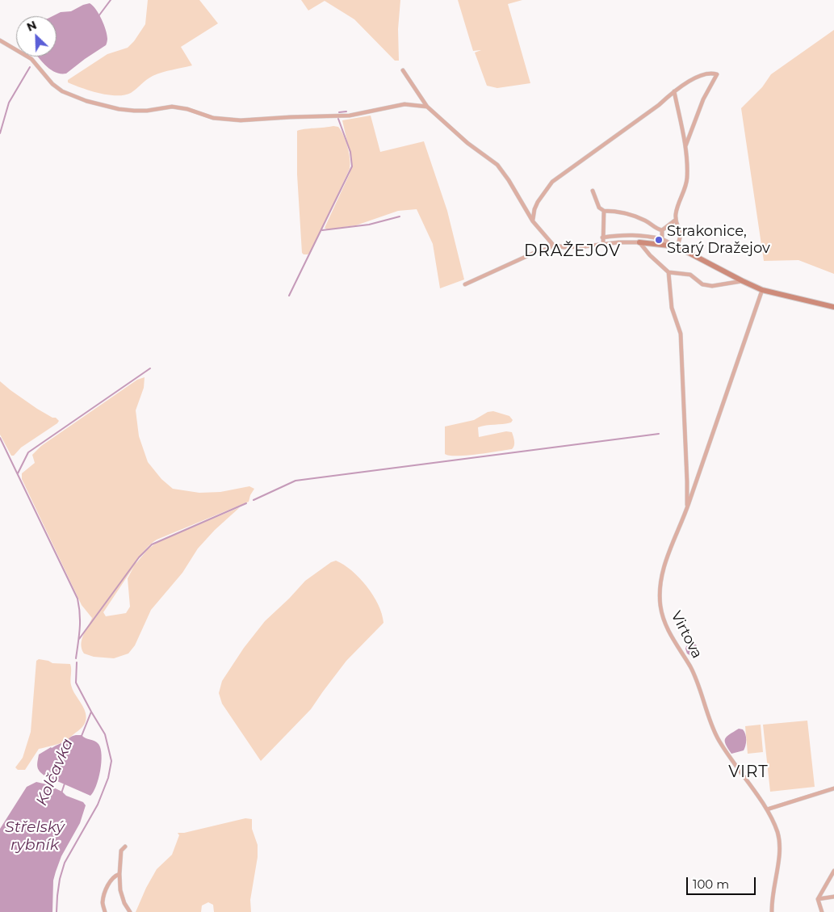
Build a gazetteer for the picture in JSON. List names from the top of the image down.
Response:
{
  "streets": {
    "street": ["Virtova"]
  },
  "districts": ["DRAŽEJOV", "VIRT"],
  "water": ["Kolčavka", "Střelský rybník"],
  "places": ["Strakonice, Starý Dražejov"],
  "scale_bar": "100 m",
  "north": "top left"
}
